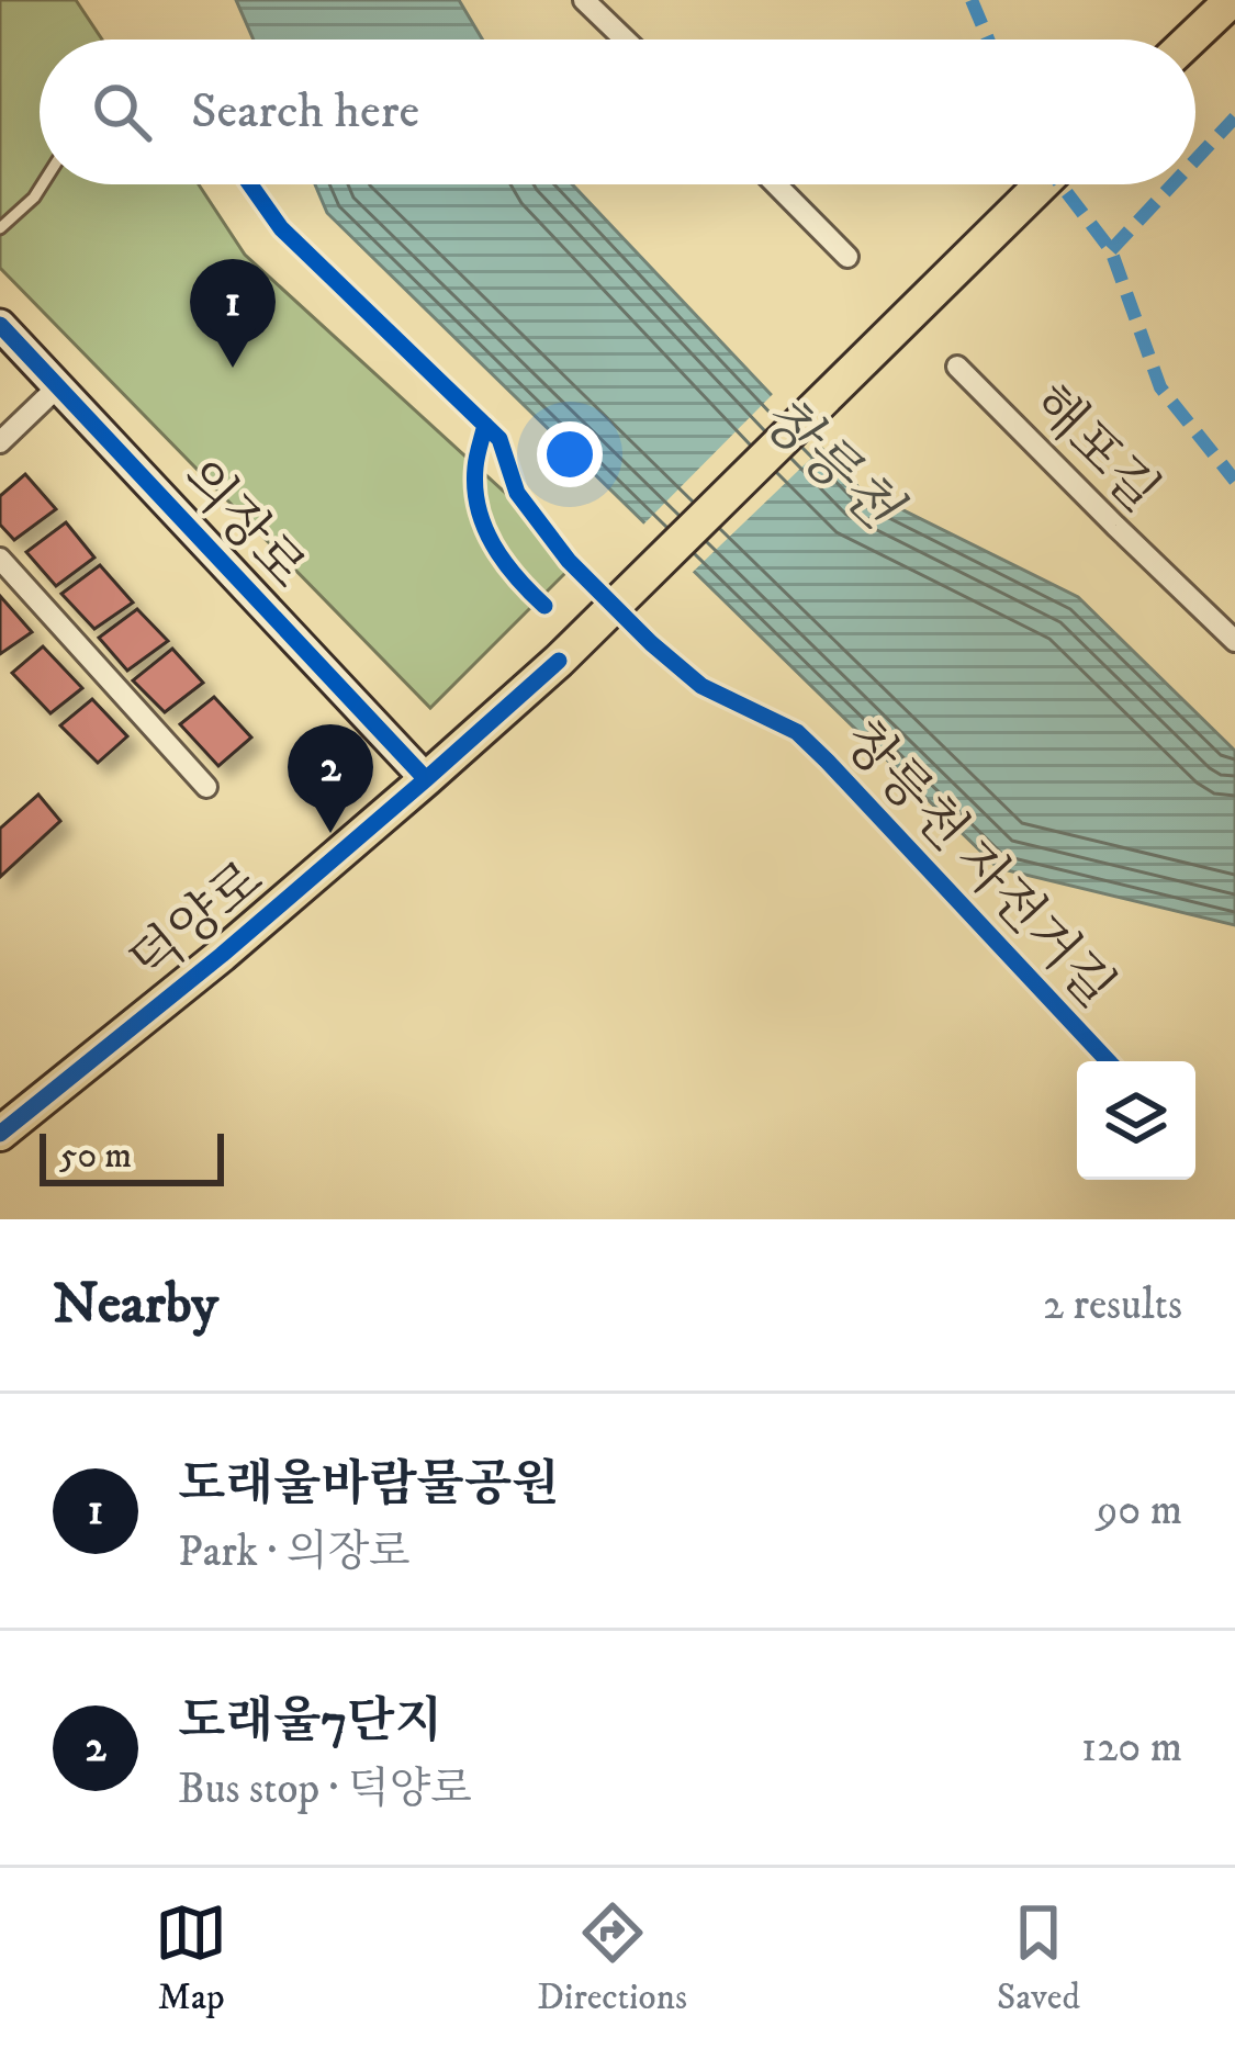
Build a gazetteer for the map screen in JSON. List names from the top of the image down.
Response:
{
  "streets": {
    "main road": ["덕양로"],
    "street": ["해포길", "의장로"],
    "cycle path": ["창릉천 자전거길"]
  },
  "crossings": [
    ["의장로", "덕양로"]
  ],
  "water": ["창릉천"],
  "scale_bar": "50 m",
  "page": {
    "search": "Search here",
    "pins": ["1", "2"],
    "scale": "50 m",
    "heading": ["Nearby", "2 results"],
    "list": [
      {
        "mark": "1",
        "name": "도래울바람물공원",
        "note": "Park · 의장로",
        "value": "90 m"
      },
      {
        "mark": "2",
        "name": "도래울7단지",
        "note": "Bus stop · 덕양로",
        "value": "120 m"
      }
    ],
    "nav": ["Map", "Directions", "Saved"]
  }
}
